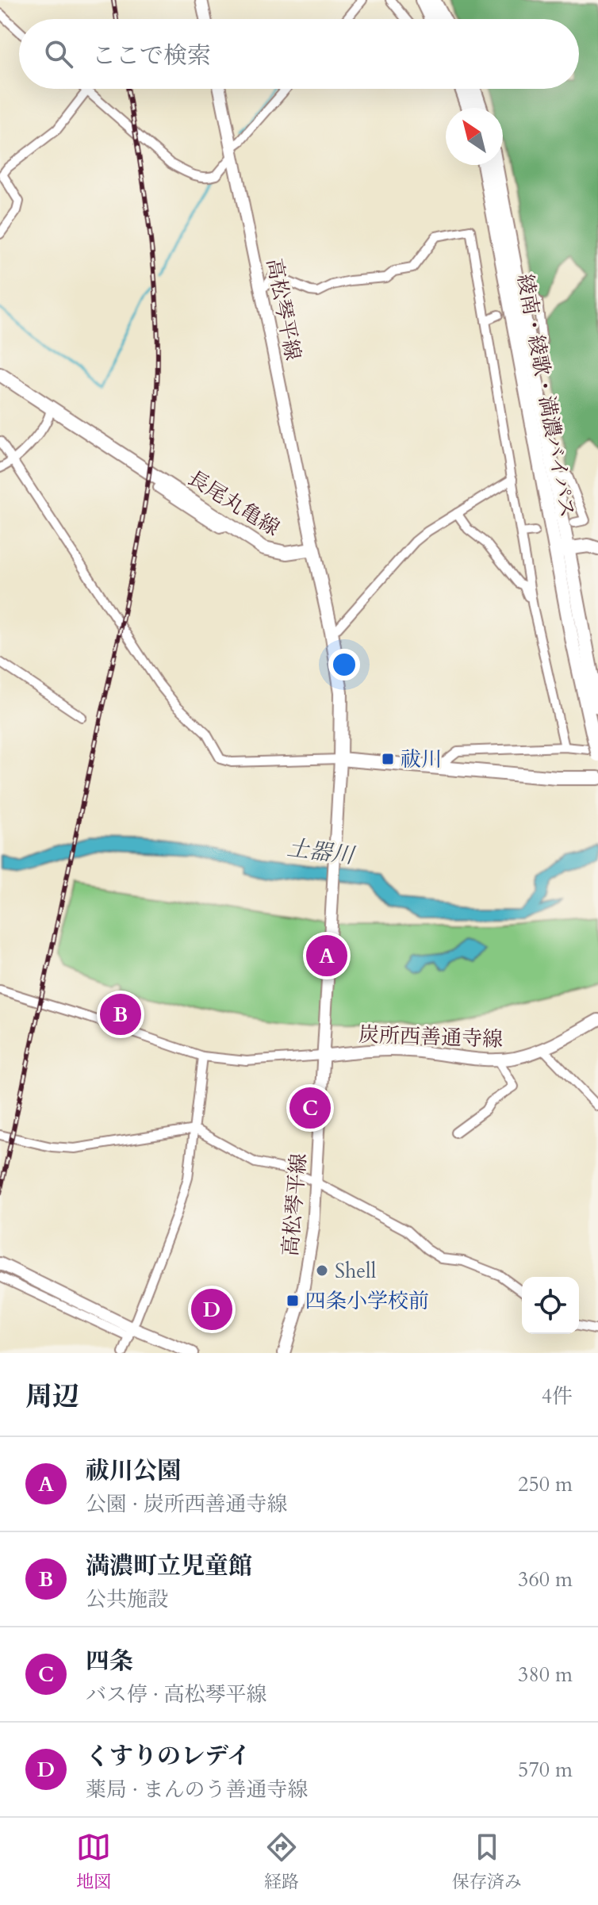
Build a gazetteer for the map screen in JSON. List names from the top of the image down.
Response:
{
  "streets": {
    "main road": [
      "高松琴平線",
      "綾南・綾歌・満濃バイパス",
      "長尾丸亀線",
      "炭所西善通寺線"
    ]
  },
  "crossings": [
    ["高松琴平線", "長尾丸亀線"],
    ["高松琴平線", "炭所西善通寺線"]
  ],
  "water": ["土器川"],
  "places": {
    "transit": ["祓川", "四条小学校前"],
    "other": ["Shell"]
  },
  "north": "top left",
  "page": {
    "search": "ここで検索",
    "pins": [
      "A",
      "B",
      "C",
      "D"
    ],
    "heading": ["周辺", "4件"],
    "list": [
      {
        "mark": "A",
        "name": "祓川公園",
        "note": "公園 · 炭所西善通寺線",
        "value": "250 m"
      },
      {
        "mark": "B",
        "name": "満濃町立児童館",
        "note": "公共施設",
        "value": "360 m"
      },
      {
        "mark": "C",
        "name": "四条",
        "note": "バス停 · 高松琴平線",
        "value": "380 m"
      },
      {
        "mark": "D",
        "name": "くすりのレデイ",
        "note": "薬局 · まんのう善通寺線",
        "value": "570 m"
      }
    ],
    "nav": ["地図", "経路", "保存済み"]
  }
}
